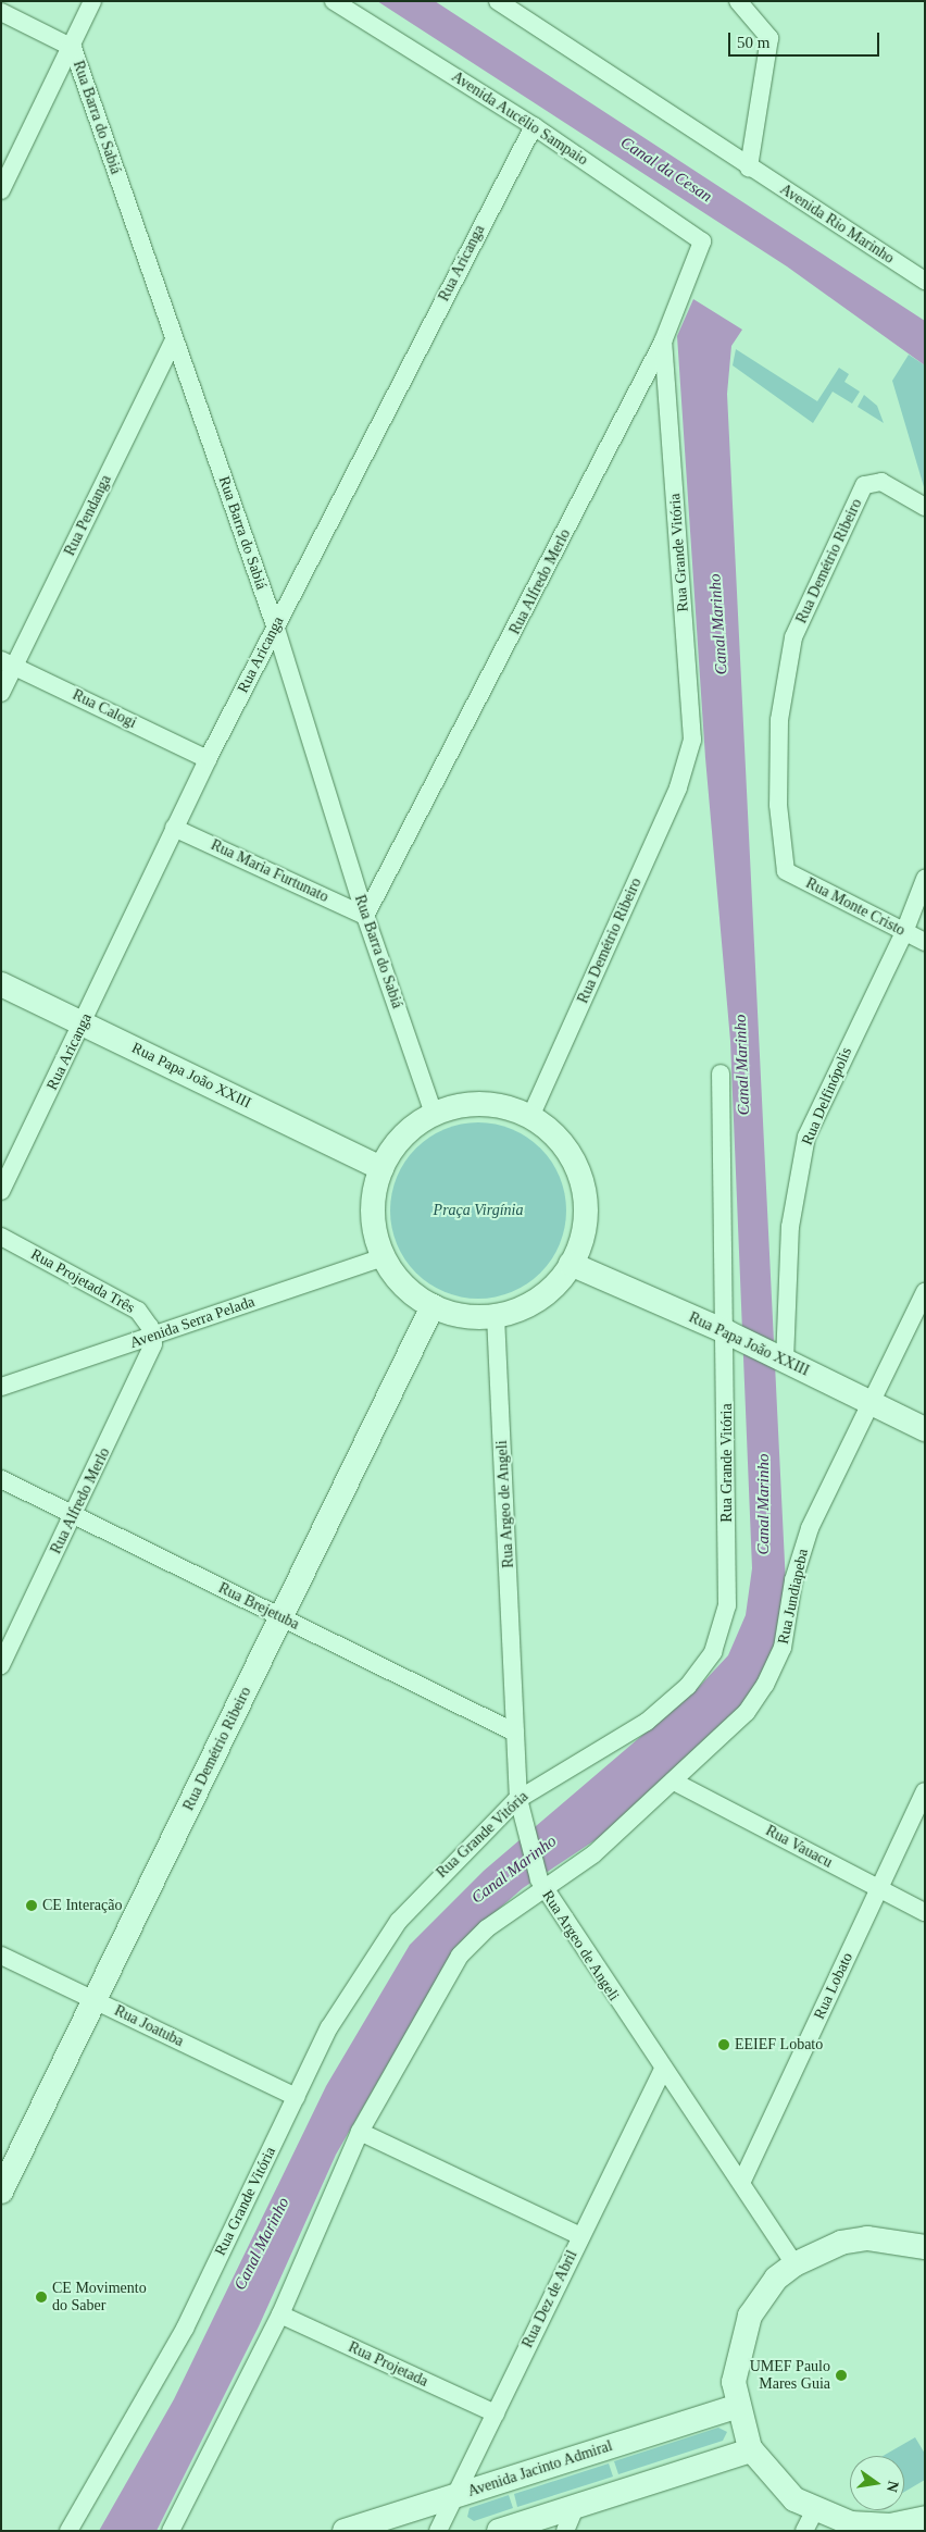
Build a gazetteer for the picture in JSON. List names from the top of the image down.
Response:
{
  "streets": {
    "street": [
      "Rua Barra do Sabiá",
      "Avenida Aucélio Sampaio",
      "Avenida Rio Marinho",
      "Rua Aricanga",
      "Rua Pendanga",
      "Rua Grande Vitória",
      "Rua Demétrio Ribeiro",
      "Rua Alfredo Merlo",
      "Rua Calogi",
      "Rua Maria Furtunato",
      "Rua Monte Cristo",
      "Rua Papa João XXIII",
      "Rua Delfinópolis",
      "Rua Projetada Três",
      "Avenida Serra Pelada",
      "Rua Argeo de Angeli",
      "Rua Jundiapeba",
      "Rua Brejetuba",
      "Rua Vauacu",
      "Rua Lobato",
      "Rua Joatuba",
      "Rua Dez de Abril",
      "Rua Projetada",
      "Avenida Jacinto Admiral"
    ]
  },
  "crossings": [
    ["Rua Barra do Sabiá", "Rua Aricanga"],
    ["Rua Barra do Sabiá", "Rua Pendanga"],
    ["Rua Barra do Sabiá", "Rua Alfredo Merlo"],
    ["Rua Barra do Sabiá", "Rua Maria Furtunato"],
    ["Avenida Aucélio Sampaio", "Rua Aricanga"],
    ["Avenida Aucélio Sampaio", "Rua Alfredo Merlo"],
    ["Rua Aricanga", "Rua Calogi"],
    ["Rua Aricanga", "Rua Maria Furtunato"],
    ["Rua Aricanga", "Rua Papa João XXIII"],
    ["Rua Pendanga", "Rua Calogi"],
    ["Rua Grande Vitória", "Rua Demétrio Ribeiro"],
    ["Rua Grande Vitória", "Rua Alfredo Merlo"],
    ["Rua Grande Vitória", "Rua Papa João XXIII"],
    ["Rua Grande Vitória", "Rua Argeo de Angeli"],
    ["Rua Grande Vitória", "Rua Joatuba"],
    ["Rua Demétrio Ribeiro", "Rua Monte Cristo"],
    ["Rua Demétrio Ribeiro", "Rua Brejetuba"],
    ["Rua Demétrio Ribeiro", "Rua Joatuba"],
    ["Rua Alfredo Merlo", "Rua Maria Furtunato"],
    ["Rua Alfredo Merlo", "Rua Projetada Três"],
    ["Rua Alfredo Merlo", "Avenida Serra Pelada"],
    ["Rua Alfredo Merlo", "Rua Brejetuba"],
    ["Rua Monte Cristo", "Rua Delfinópolis"],
    ["Rua Papa João XXIII", "Rua Delfinópolis"],
    ["Rua Papa João XXIII", "Rua Jundiapeba"],
    ["Rua Projetada Três", "Avenida Serra Pelada"],
    ["Rua Argeo de Angeli", "Rua Jundiapeba"],
    ["Rua Argeo de Angeli", "Rua Brejetuba"],
    ["Rua Argeo de Angeli", "Rua Lobato"],
    ["Rua Argeo de Angeli", "Rua Dez de Abril"],
    ["Rua Jundiapeba", "Rua Vauacu"],
    ["Rua Vauacu", "Rua Lobato"],
    ["Rua Dez de Abril", "Rua Projetada"],
    ["Rua Dez de Abril", "Avenida Jacinto Admiral"]
  ],
  "water": ["Canal da Cesan", "Canal Marinho"],
  "parks": ["Praça Virgínia"],
  "places": [
    "CE Interação",
    "EEIEF Lobato",
    "CE Movimento do Saber",
    "UMEF Paulo Mares Guia"
  ],
  "scale_bar": "50 m",
  "north": "right"
}
